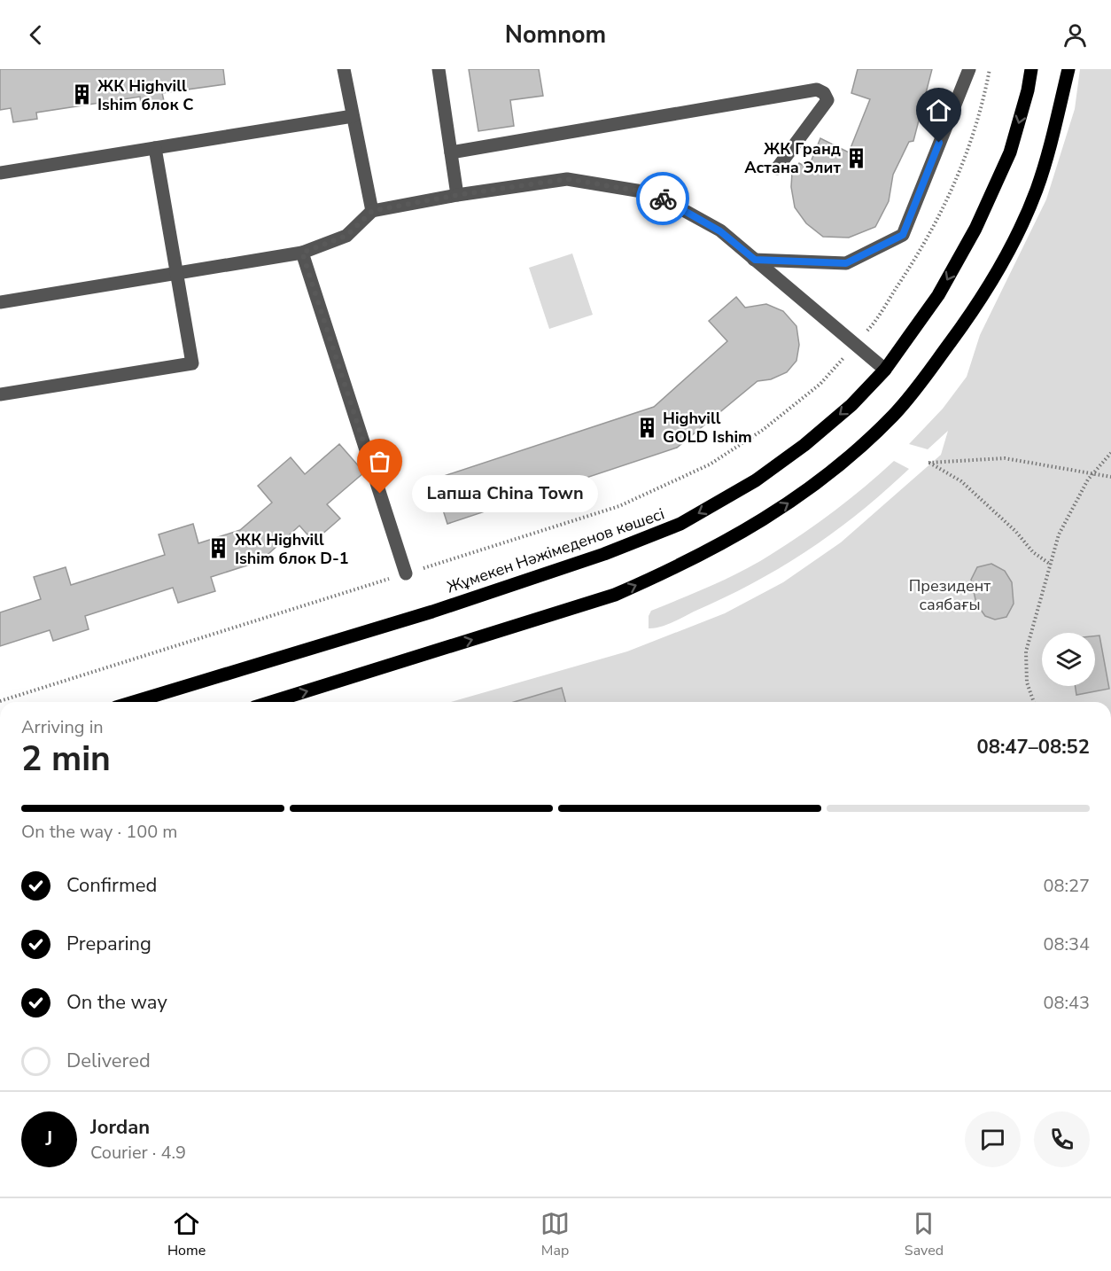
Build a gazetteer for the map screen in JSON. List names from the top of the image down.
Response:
{
  "streets": {
    "main road": ["Жұмекен Нәжімеденов көшесі"]
  },
  "parks": ["Президент саябағы"],
  "places": {
    "building": [
      "ЖК Highvill Ishim блок C",
      "ЖК Гранд Астана Элит",
      "Highvill GOLD Ishim",
      "ЖК Highvill Ishim блок D-1"
    ],
    "other": ["Lапша China Town"]
  },
  "page": {
    "header": "Nomnom",
    "bubble": "Lапша China Town",
    "heading": ["2 min", "Arriving in", "08:47–08:52"],
    "panel": ["Jordan", "Courier · 4.9"],
    "bar": "On the way · 100 m",
    "list": [
      ["Confirmed", "08:27"],
      ["Preparing", "08:34"],
      ["On the way", "08:43"],
      "Delivered"
    ],
    "round": "J",
    "tabs": ["Home", "Map", "Saved"]
  }
}
